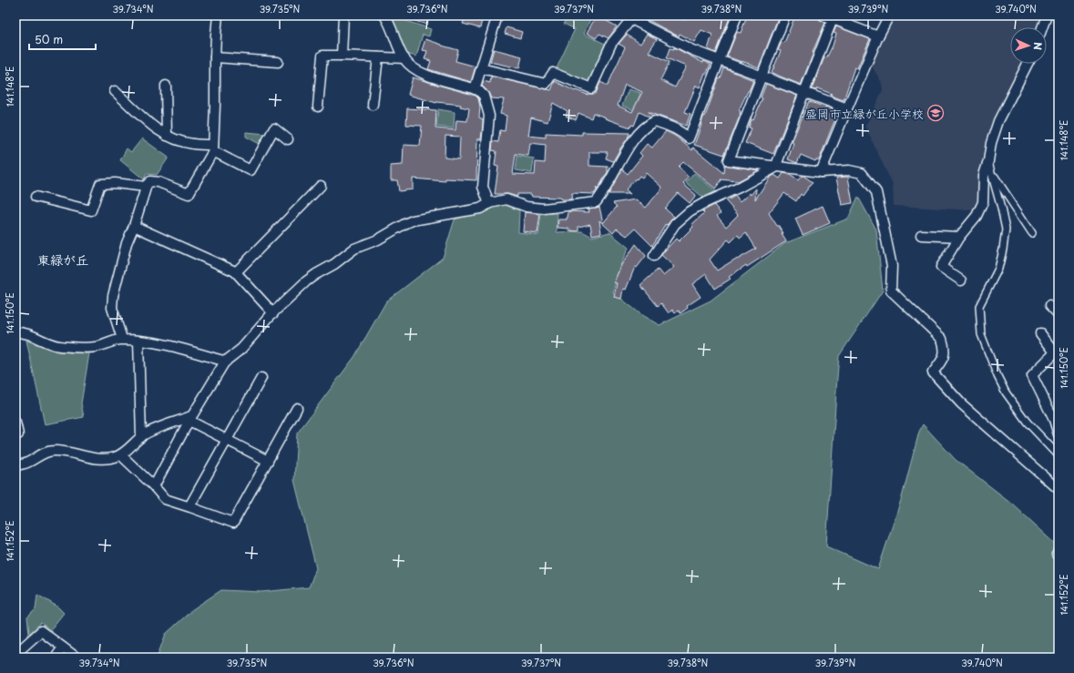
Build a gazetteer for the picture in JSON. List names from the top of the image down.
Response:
{
  "districts": ["東緑が丘"],
  "places": {
    "school or university": ["盛岡市立緑が丘小学校"]
  },
  "scale_bar": "50 m",
  "north": "right",
  "coordinates": [
    "39.734°N",
    "39.735°N",
    "39.736°N",
    "39.737°N",
    "39.738°N",
    "39.739°N",
    "39.740°N",
    "141.148°E",
    "141.150°E",
    "141.152°E"
  ]
}
